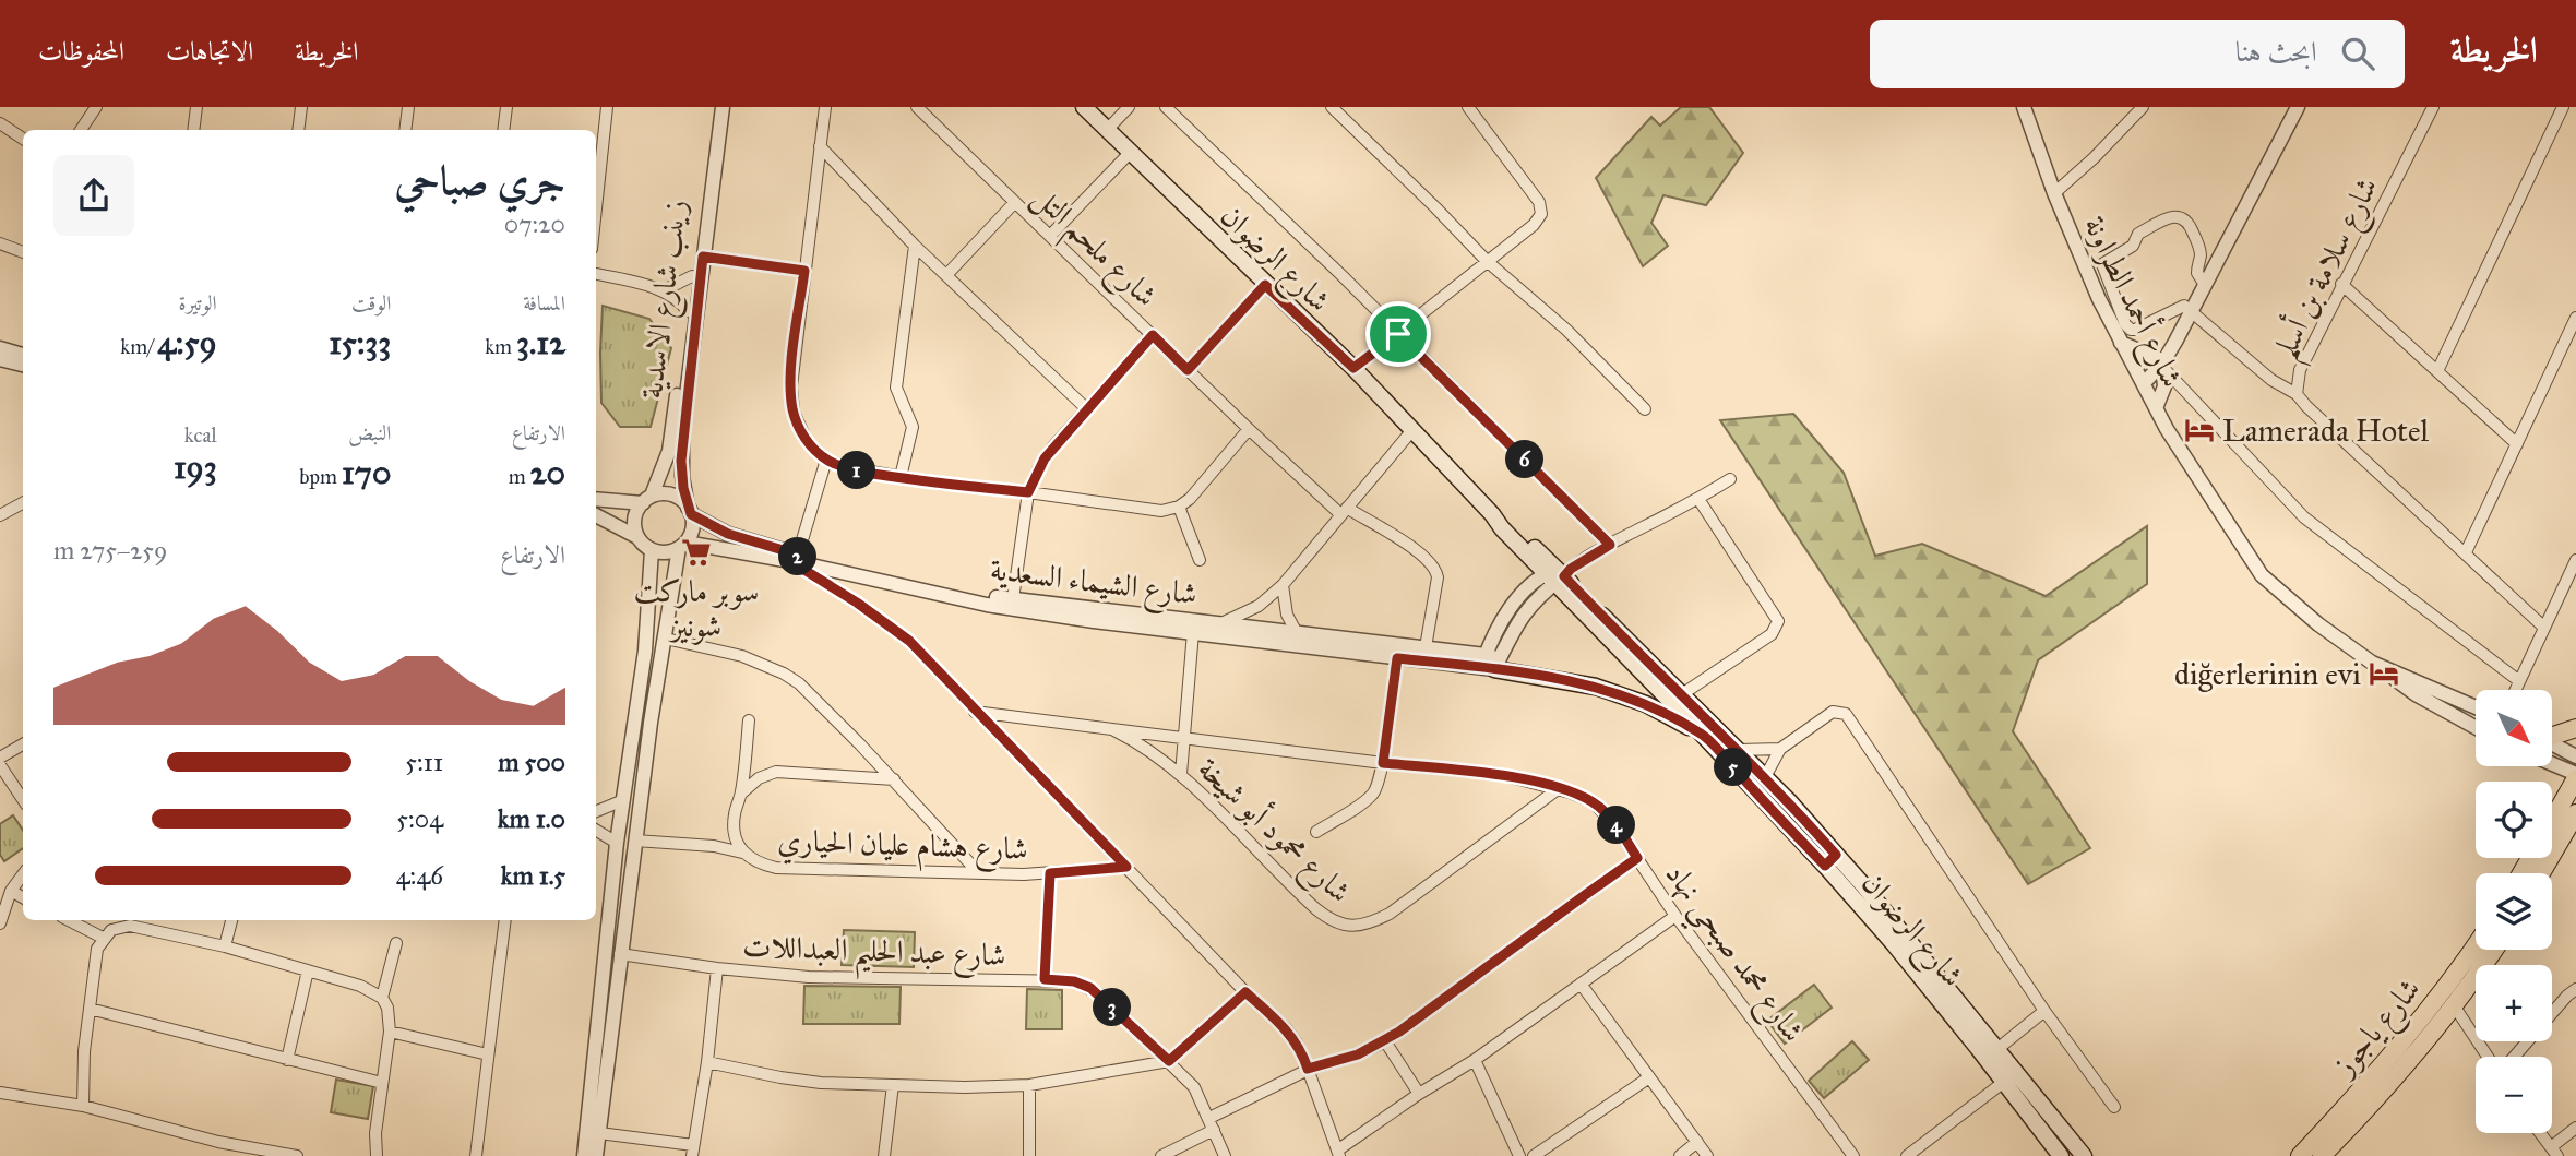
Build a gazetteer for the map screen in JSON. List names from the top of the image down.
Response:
{
  "streets": {
    "main road": ["شارع الرضوان", "شارع ياجوز"],
    "street": [
      "شارع ملحم التل",
      "شارع سلامة بن أسلم",
      "زينب شارع الاسدية",
      "شارع أحمد الطراونة",
      "شارع الشيماء السعدية",
      "شارع محمود أبو شيخة",
      "شارع هشام عليان الحياري",
      "شارع عبد الحليم العبداللات",
      "شارع محمد صبحي نهاد"
    ]
  },
  "crossings": [
    ["شارع ملحم التل", "شارع الشيماء السعدية"],
    ["زينب شارع الاسدية", "شارع الشيماء السعدية"],
    ["شارع محمود أبو شيخة", "شارع محمد صبحي نهاد"]
  ],
  "places": {
    "hotel": ["Lamerada Hotel", "diğerlerinin evi"],
    "supermarket": ["سوبر ماركت شونيز"]
  },
  "north": "bottom right",
  "page": {
    "header": "الخريطة",
    "search": "ابحث هنا",
    "nav": ["الخريطة", "الاتجاهات", "المحفوظات"],
    "heading": ["جري صباحي", "07:20"],
    "stats": [
      ["المسافة", "3.12 km"],
      ["الوقت", "15:33"],
      ["الوتيرة", "4:59 /km"],
      ["الارتفاع", "20 m"],
      ["النبض", "170 bpm"],
      ["kcal", "193"]
    ],
    "pins": [
      "6",
      "1",
      "2",
      "5",
      "4",
      "3"
    ],
    "chart": ["الارتفاع", "259–275 m"],
    "map_buttons": ["+", "−"],
    "list": [
      {
        "name": "500 m",
        "note": "5:11"
      },
      {
        "name": "1.0 km",
        "note": "5:04"
      },
      {
        "name": "1.5 km",
        "note": "4:46"
      }
    ]
  }
}
